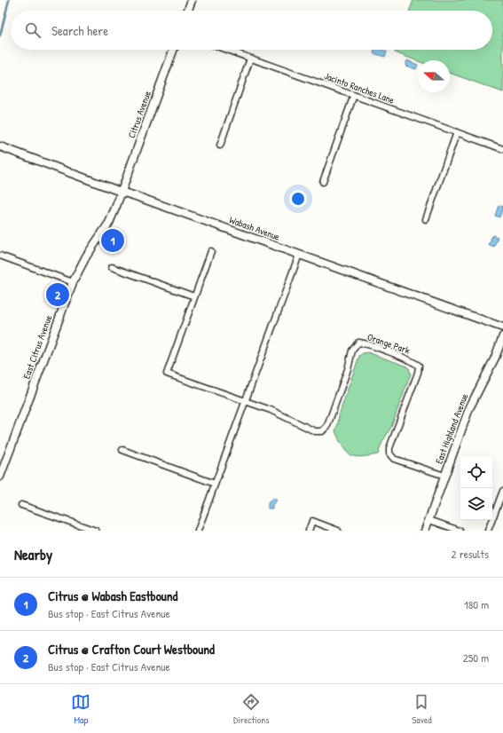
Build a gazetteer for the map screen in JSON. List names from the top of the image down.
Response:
{
  "streets": {
    "street": [
      "Jacinto Ranches Lane",
      "Citrus Avenue",
      "Wabash Avenue",
      "Orange Park",
      "East Citrus Avenue",
      "East Highland Avenue"
    ]
  },
  "crossings": [
    ["Citrus Avenue", "Wabash Avenue"],
    ["Citrus Avenue", "East Citrus Avenue"],
    ["Wabash Avenue", "East Citrus Avenue"],
    ["Orange Park", "East Highland Avenue"]
  ],
  "north": "left",
  "page": {
    "search": "Search here",
    "pins": ["1", "2"],
    "heading": ["Nearby", "2 results"],
    "list": [
      {
        "mark": "1",
        "name": "Citrus @ Wabash Eastbound",
        "note": "Bus stop · East Citrus Avenue",
        "value": "180 m"
      },
      {
        "mark": "2",
        "name": "Citrus @ Crafton Court Westbound",
        "note": "Bus stop · East Citrus Avenue",
        "value": "250 m"
      }
    ],
    "nav": ["Map", "Directions", "Saved"]
  }
}
